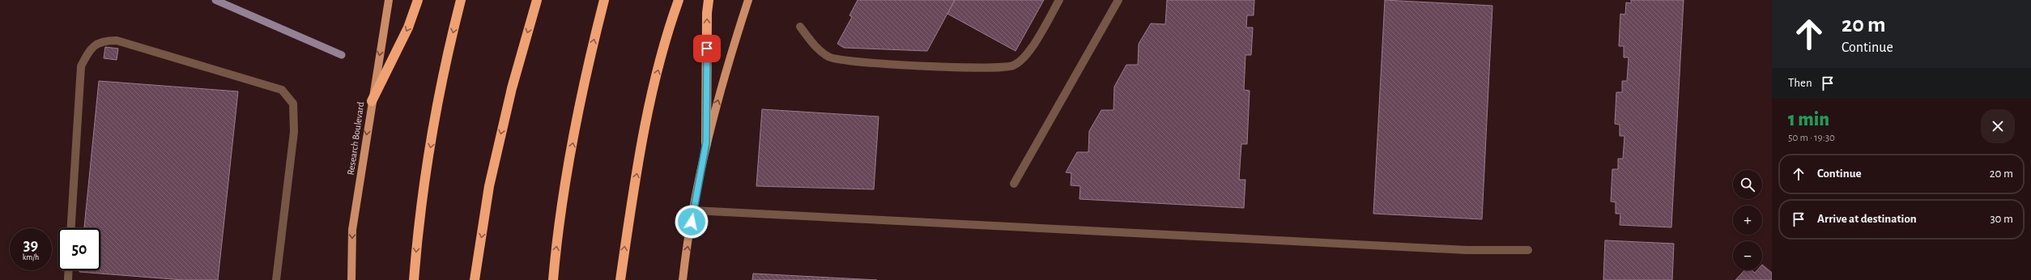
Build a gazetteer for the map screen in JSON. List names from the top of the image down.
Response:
{
  "streets": {
    "main road": ["Research Boulevard"]
  },
  "one_way": ["Research Boulevard"],
  "page": {
    "turn": ["20 m", "Continue"],
    "then": "Then",
    "heading": ["1 min", "50 m · 19:30"],
    "list": [
      {
        "name": "Continue",
        "value": "20 m"
      },
      {
        "name": "Arrive at destination",
        "value": "30 m"
      }
    ],
    "map_buttons": ["+", "−"],
    "speed": "39 km/h",
    "limit": "50"
  }
}
